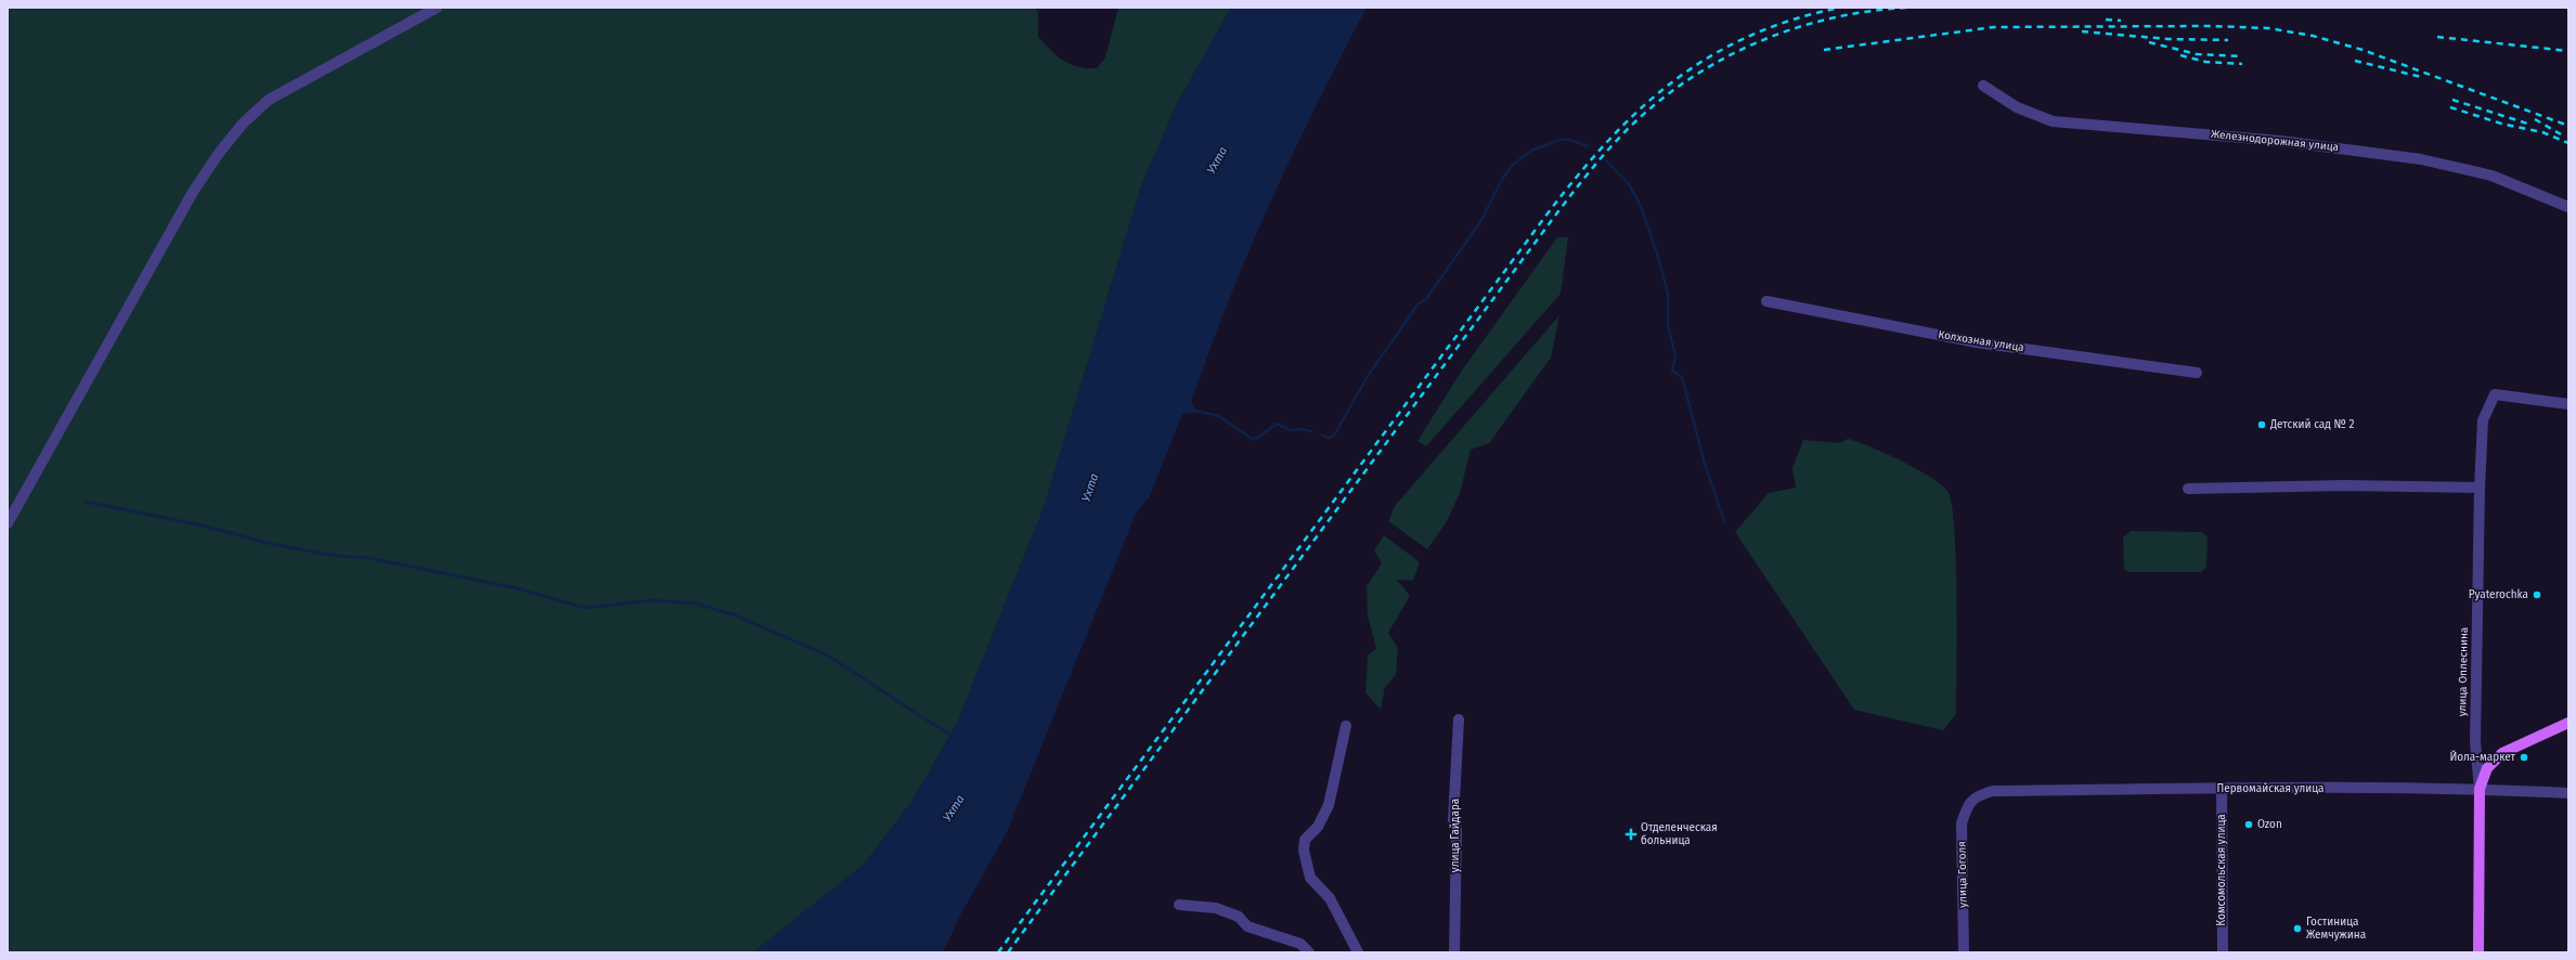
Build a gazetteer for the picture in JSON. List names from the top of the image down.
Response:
{
  "streets": {
    "main road": ["улица Оплеснина"],
    "street": [
      "Железнодорожная улица",
      "Колхозная улица",
      "Первомайская улица",
      "улица Гайдара",
      "Комсомольская улица",
      "улица Гоголя"
    ]
  },
  "crossings": [
    ["улица Оплеснина", "Первомайская улица"],
    ["Первомайская улица", "Комсомольская улица"],
    ["Первомайская улица", "улица Гоголя"]
  ],
  "water": ["Ухта"],
  "places": {
    "other": [
      "Детский сад № 2",
      "Pyaterochka",
      "Йола-маркет",
      "Ozon",
      "Гостиница Жемчужина"
    ],
    "health": ["Отделенческая больница"]
  }
}
